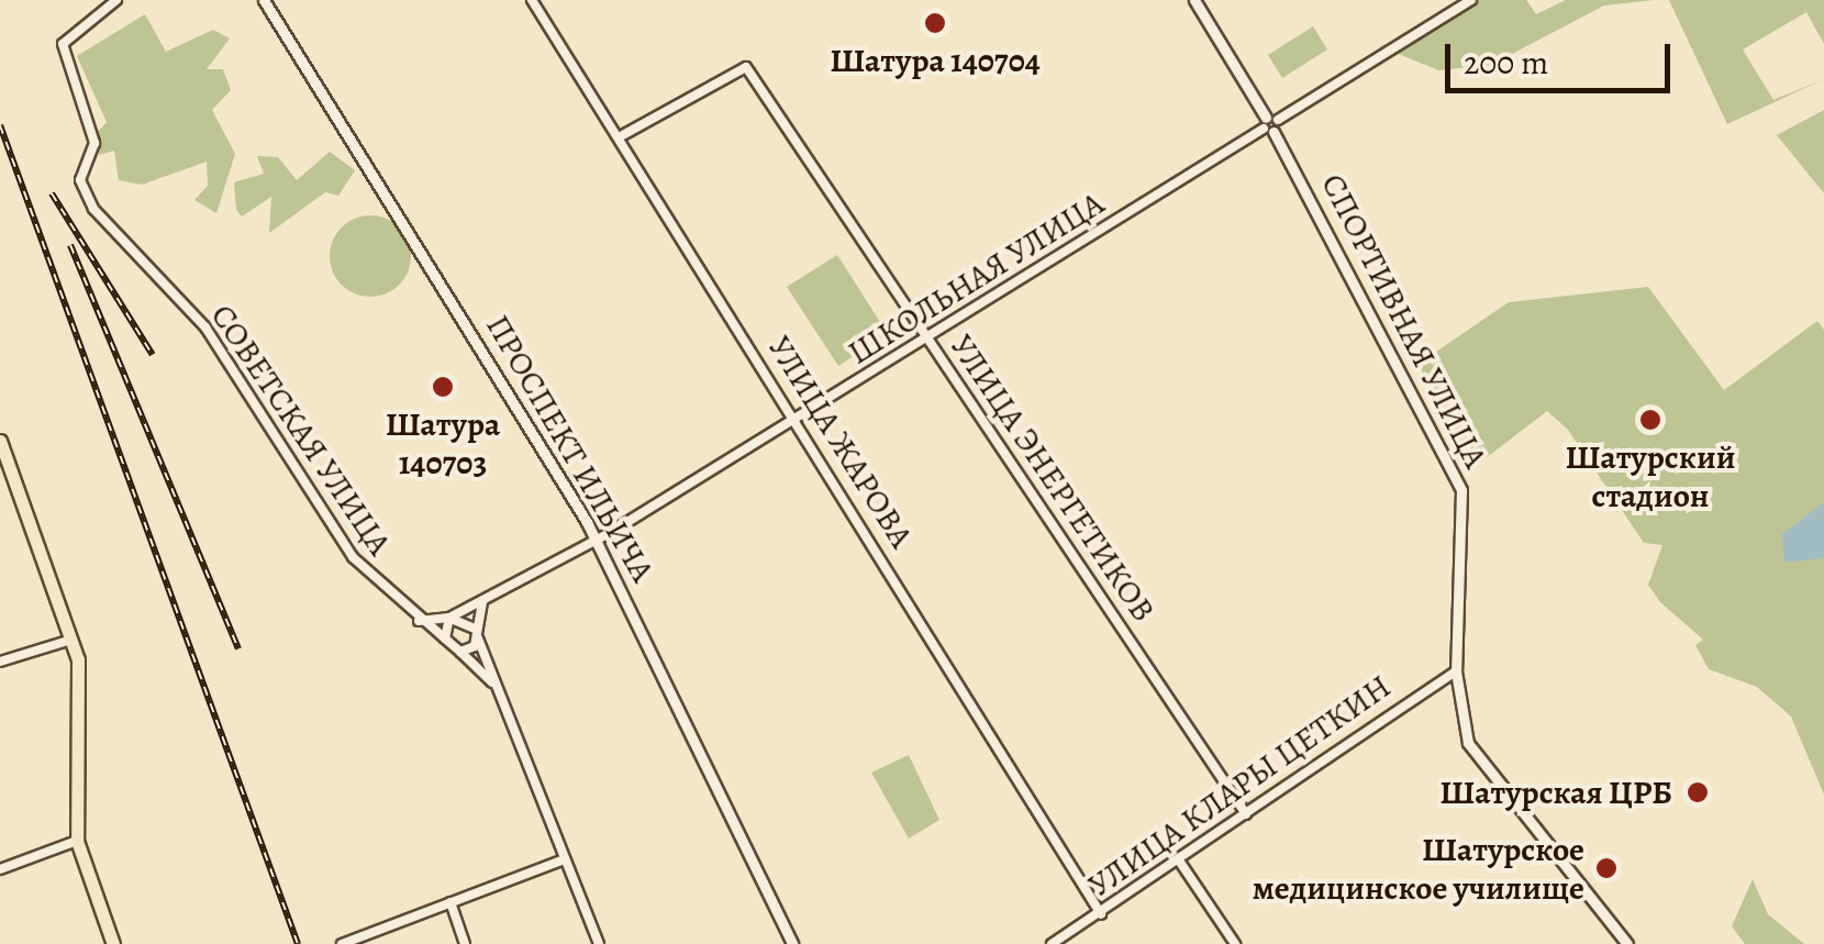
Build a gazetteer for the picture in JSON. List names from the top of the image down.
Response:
{
  "streets": {
    "street": [
      "ШКОЛЬНАЯ УЛИЦА",
      "СПОРТИВНАЯ УЛИЦА",
      "СОВЕТСКАЯ УЛИЦА",
      "УЛИЦА ЖАРОВА",
      "ПРОСПЕКТ ИЛЬИЧА",
      "УЛИЦА ЭНЕРГЕТИКОВ",
      "УЛИЦА КЛАРЫ ЦЕТКИН"
    ]
  },
  "crossings": [
    ["ШКОЛЬНАЯ УЛИЦА", "СПОРТИВНАЯ УЛИЦА"],
    ["ШКОЛЬНАЯ УЛИЦА", "УЛИЦА ЖАРОВА"],
    ["ШКОЛЬНАЯ УЛИЦА", "ПРОСПЕКТ ИЛЬИЧА"],
    ["ШКОЛЬНАЯ УЛИЦА", "УЛИЦА ЭНЕРГЕТИКОВ"],
    ["СПОРТИВНАЯ УЛИЦА", "УЛИЦА КЛАРЫ ЦЕТКИН"],
    ["УЛИЦА ЖАРОВА", "УЛИЦА ЭНЕРГЕТИКОВ"],
    ["УЛИЦА ЖАРОВА", "УЛИЦА КЛАРЫ ЦЕТКИН"],
    ["УЛИЦА ЭНЕРГЕТИКОВ", "УЛИЦА КЛАРЫ ЦЕТКИН"]
  ],
  "places": [
    "Шатура 140704",
    "Шатура 140703",
    "Шатурский стадион",
    "Шатурская ЦРБ",
    "Шатурское медицинское училище"
  ],
  "scale_bar": "200 m"
}
